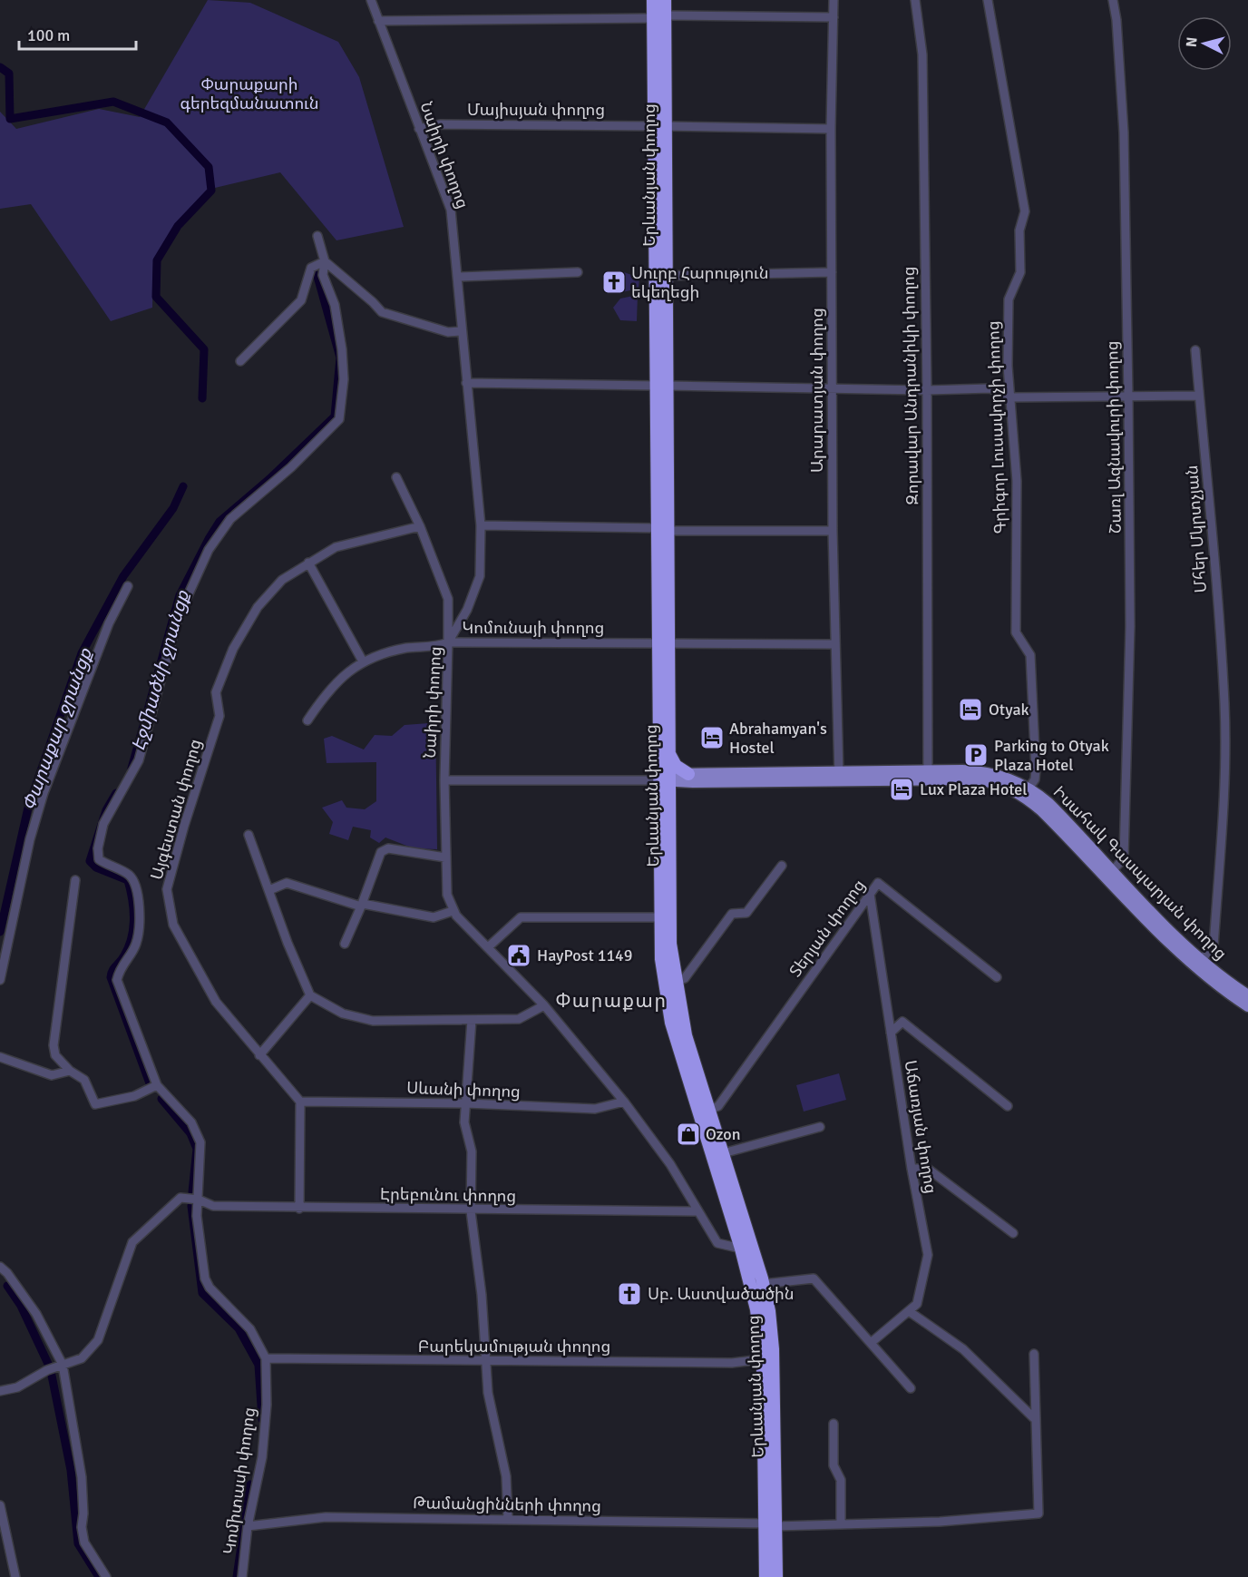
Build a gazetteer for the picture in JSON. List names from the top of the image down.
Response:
{
  "streets": {
    "highway": ["Երևանյան փողոց"],
    "main road": ["Իսահակ Գասպարյան փողոց"],
    "street": [
      "Մայիսյան փողոց",
      "Նաիրի փողոց",
      "Զորավար Անդրանիկի փողոց",
      "Արարատյան փողոց",
      "Գրիգոր Լուսավորչի փողոց",
      "Շառլ Ազնավուրի փողոց",
      "Մհեր Մկրտչյան",
      "Կոմունայի փողոց",
      "Այգեստան փողոց",
      "Տերյան փողոց",
      "Սևանի փողոց",
      "Աճառյան փողոց",
      "Էրեբունու փողոց",
      "Բարեկամության փողոց",
      "Կոմիտասի փողոց",
      "Թամանցինների փողոց"
    ]
  },
  "crossings": [
    ["Մայիսյան փողոց", "Նաիրի փողոց"],
    ["Մայիսյան փողոց", "Երևանյան փողոց"],
    ["Մայիսյան փողոց", "Արարատյան փողոց"],
    ["Նաիրի փողոց", "Կոմունայի փողոց"],
    ["Նաիրի փողոց", "Իսահակ Գասպարյան փողոց"],
    ["Երևանյան փողոց", "Կոմունայի փողոց"],
    ["Երևանյան փողոց", "Իսահակ Գասպարյան փողոց"],
    ["Երևանյան փողոց", "Տերյան փողոց"],
    ["Երևանյան փողոց", "Բարեկամության փողոց"],
    ["Երևանյան փողոց", "Թամանցինների փողոց"],
    ["Զորավար Անդրանիկի փողոց", "Իսահակ Գասպարյան փողոց"],
    ["Արարատյան փողոց", "Կոմունայի փողոց"],
    ["Արարատյան փողոց", "Իսահակ Գասպարյան փողոց"],
    ["Գրիգոր Լուսավորչի փողոց", "Իսահակ Գասպարյան փողոց"],
    ["Շառլ Ազնավուրի փողոց", "Իսահակ Գասպարյան փողոց"],
    ["Մհեր Մկրտչյան", "Իսահակ Գասպարյան փողոց"],
    ["Այգեստան փողոց", "Սևանի փողոց"],
    ["Տերյան փողոց", "Աճառյան փողոց"],
    ["Էրեբունու փողոց", "Կոմիտասի փողոց"],
    ["Բարեկամության փողոց", "Կոմիտասի փողոց"],
    ["Կոմիտասի փողոց", "Թամանցինների փողոց"]
  ],
  "districts": ["Փարաքար"],
  "water": ["Էջմիածնի ջրանցք", "Փարաքար ջրանցք"],
  "parks": ["Փարաքարի գերեզմանատուն"],
  "places": {
    "church": ["Սուրբ Հարություն եկեղեցի", "Սբ. Աստվածածին"],
    "hotel": ["Otyak", "Abrahamyan's Hostel", "Lux Plaza Hotel"],
    "parking": ["Parking to Otyak Plaza Hotel"],
    "public building": ["HayPost 1149"],
    "shop": ["Ozon"]
  },
  "scale_bar": "100 m",
  "north": "left"
}
